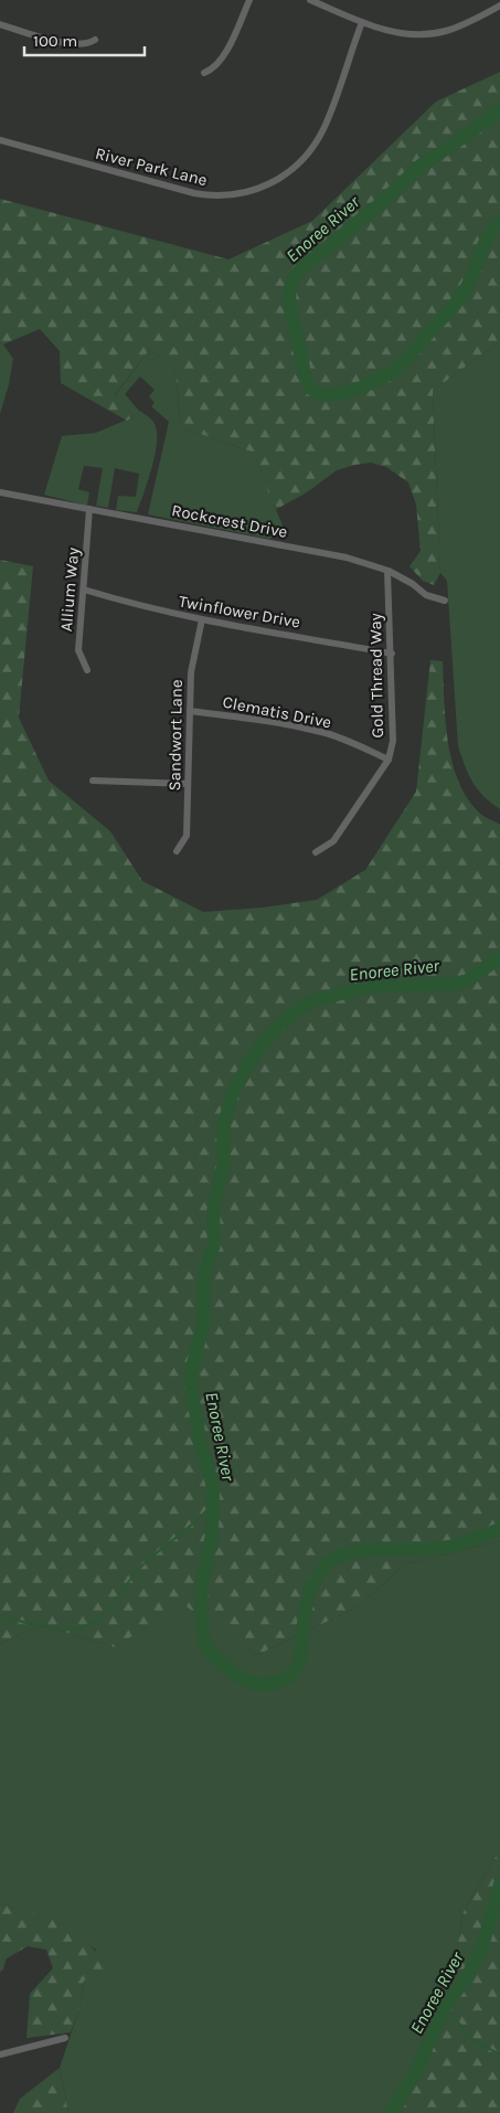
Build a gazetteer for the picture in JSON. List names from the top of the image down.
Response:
{
  "streets": {
    "street": [
      "River Park Lane",
      "Rockcrest Drive",
      "Allium Way",
      "Twinflower Drive",
      "Gold Thread Way",
      "Clematis Drive",
      "Sandwort Lane"
    ]
  },
  "crossings": [
    ["Rockcrest Drive", "Allium Way"],
    ["Rockcrest Drive", "Gold Thread Way"],
    ["Allium Way", "Twinflower Drive"],
    ["Twinflower Drive", "Gold Thread Way"],
    ["Twinflower Drive", "Sandwort Lane"],
    ["Gold Thread Way", "Clematis Drive"],
    ["Clematis Drive", "Sandwort Lane"]
  ],
  "water": ["Enoree River"],
  "scale_bar": "100 m"
}
